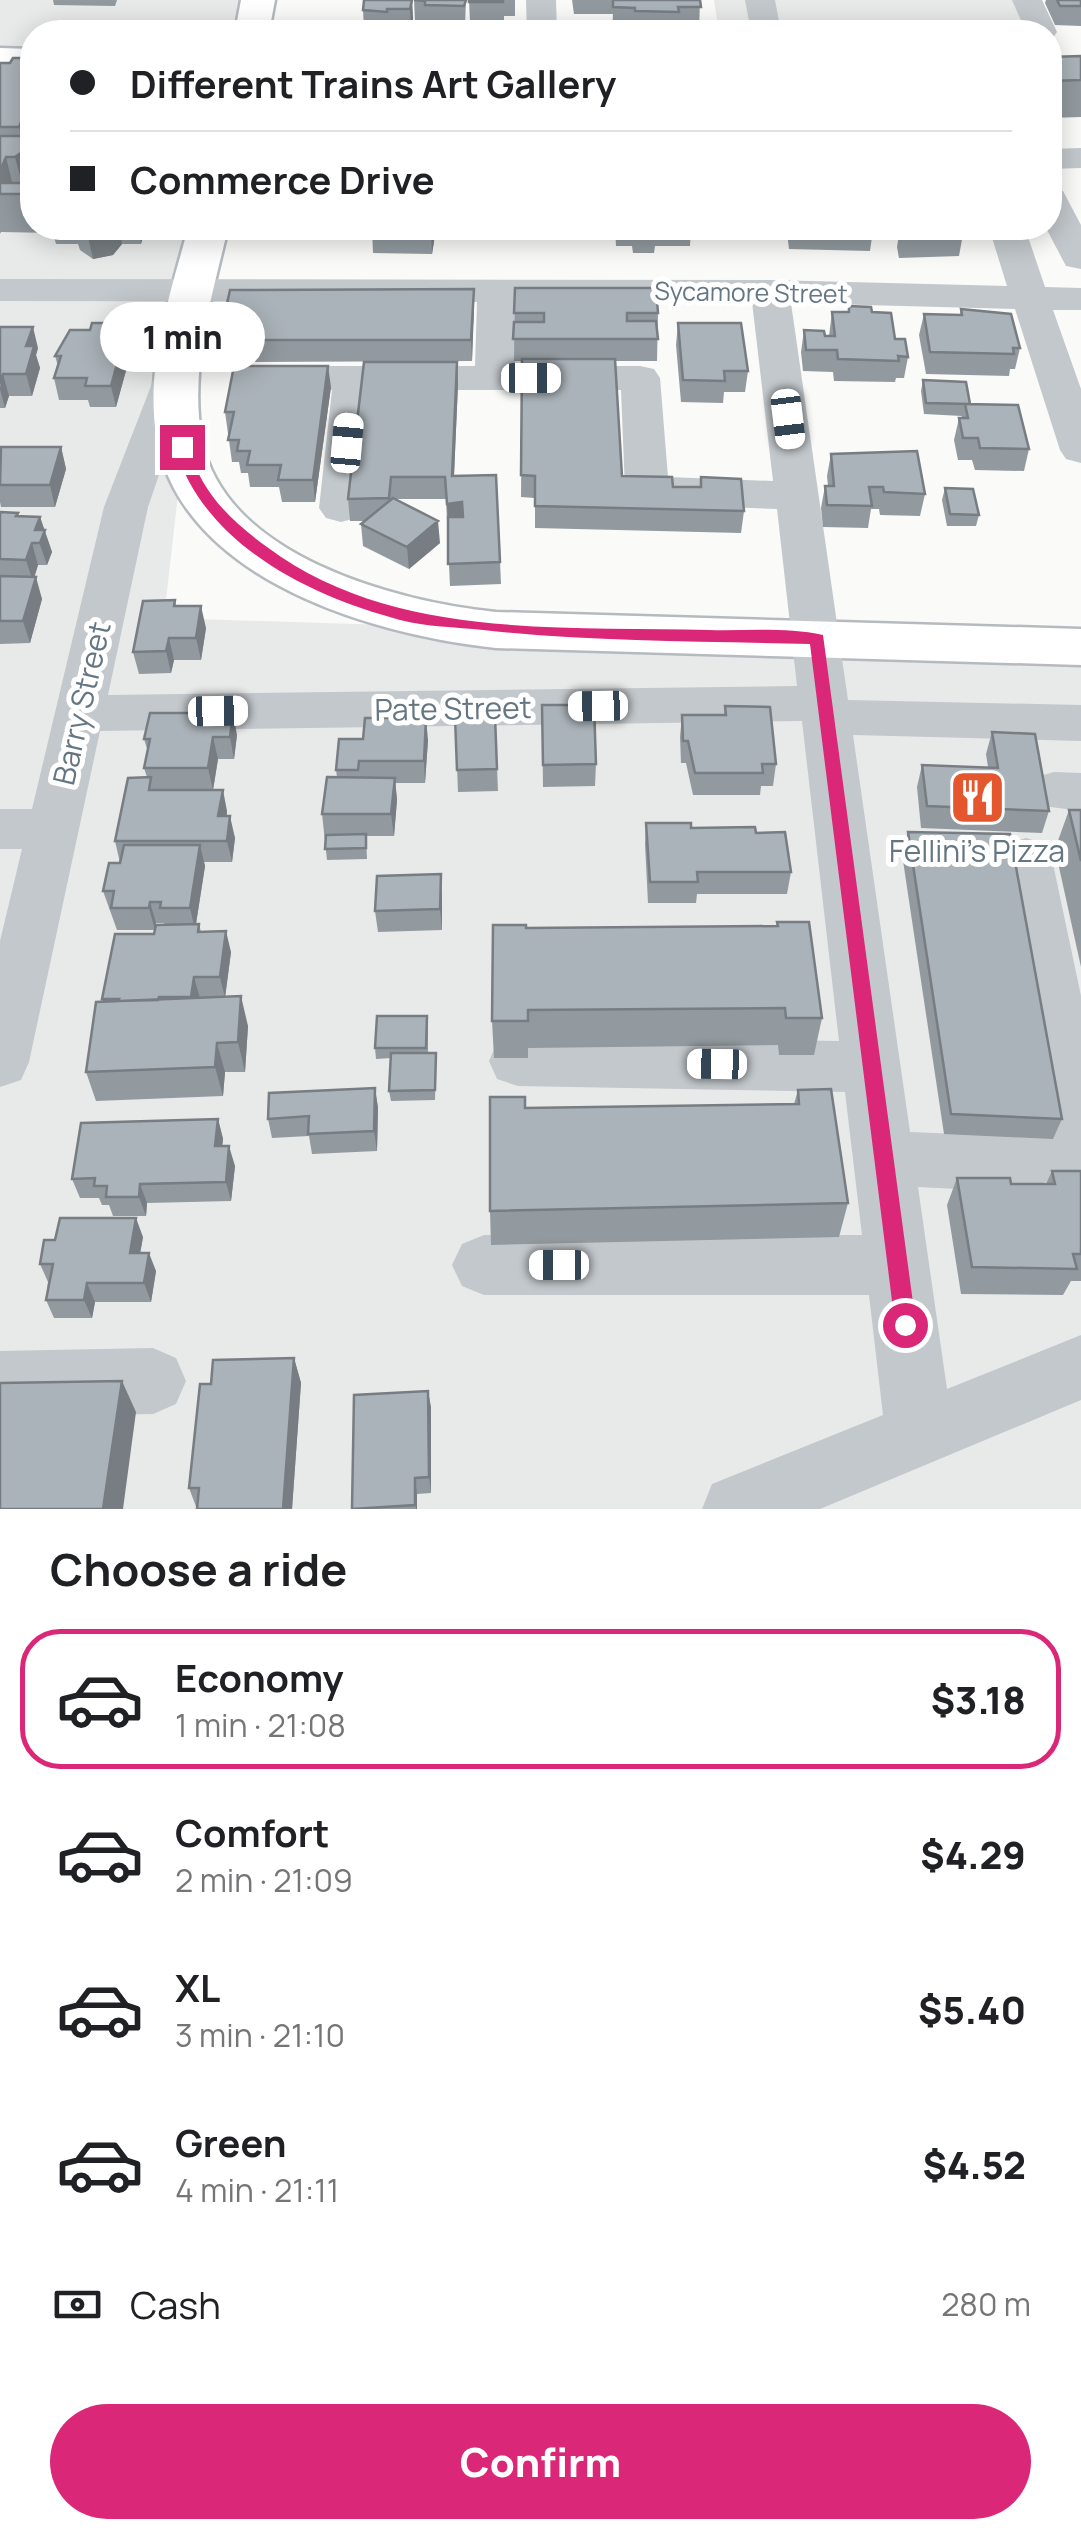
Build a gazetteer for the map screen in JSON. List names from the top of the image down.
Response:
{
  "streets": {
    "street": ["Sycamore Street", "Barry Street", "Pate Street"]
  },
  "crossings": [
    ["Barry Street", "Pate Street"]
  ],
  "places": {
    "restaurant": ["Fellini's Pizza"]
  },
  "page": {
    "banner": ["Different Trains Art Gallery", "Commerce Drive"],
    "bubble": "1 min",
    "heading": "Choose a ride",
    "list": [
      {
        "name": "Economy",
        "note": "1 min · 21:08",
        "value": "$3.18"
      },
      {
        "name": "Comfort",
        "note": "2 min · 21:09",
        "value": "$4.29"
      },
      {
        "name": "XL",
        "note": "3 min · 21:10",
        "value": "$5.40"
      },
      {
        "name": "Green",
        "note": "4 min · 21:11",
        "value": "$4.52"
      }
    ],
    "pay": ["Cash", "280 m"],
    "buttons": "Confirm"
  }
}
